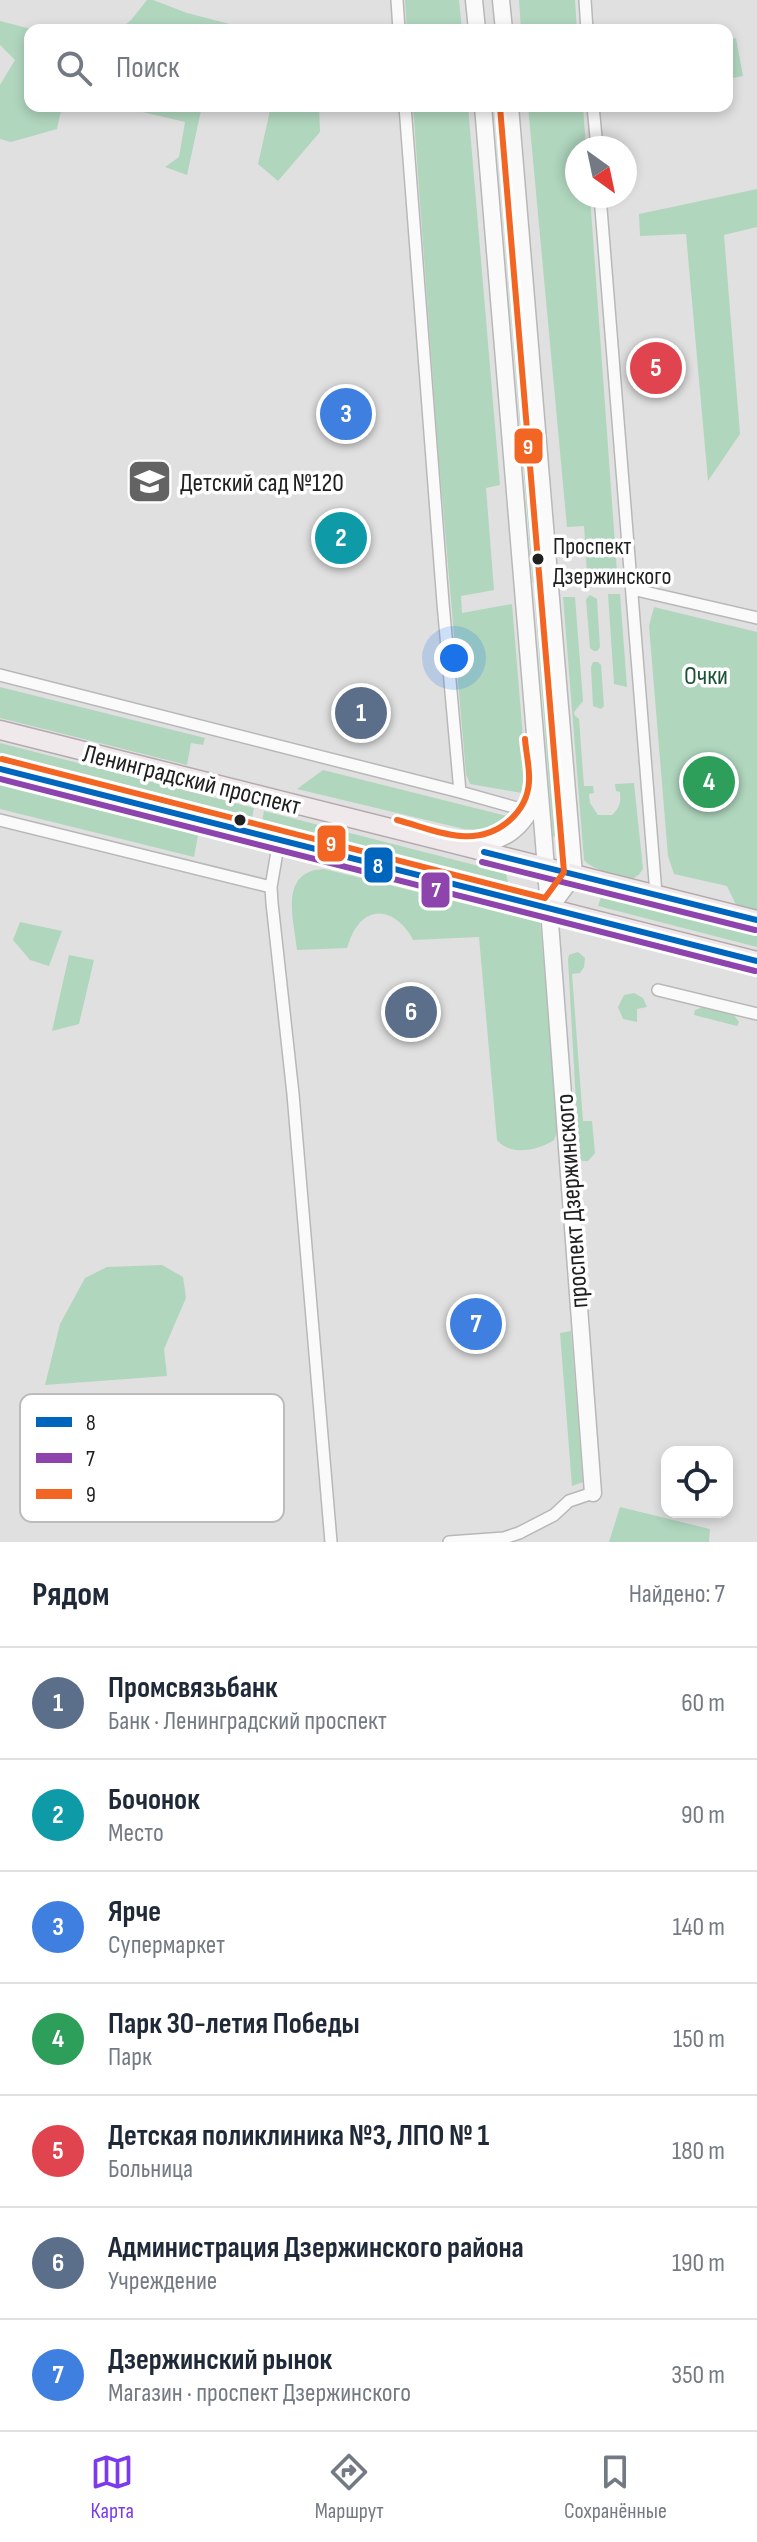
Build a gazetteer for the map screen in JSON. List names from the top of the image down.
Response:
{
  "streets": {
    "main road": ["Ленинградский проспект", "проспект Дзержинского"]
  },
  "crossings": [
    ["Ленинградский проспект", "проспект Дзержинского"]
  ],
  "parks": ["Очки"],
  "places": {
    "school or university": ["Детский сад №120"],
    "other": ["Проспект Дзержинского"]
  },
  "lines": ["transit line 9", "transit line 8", "transit line 7"],
  "legend": ["8", "7", "9"],
  "north": "bottom right",
  "page": {
    "search": "Поиск",
    "pins": [
      "5",
      "3",
      "2",
      "1",
      "4",
      "6",
      "7"
    ],
    "heading": ["Рядом", "Найдено: 7"],
    "list": [
      {
        "mark": "1",
        "name": "Промсвязьбанк",
        "note": "Банк · Ленинградский проспект",
        "value": "60 m"
      },
      {
        "mark": "2",
        "name": "Бочонок",
        "note": "Место",
        "value": "90 m"
      },
      {
        "mark": "3",
        "name": "Ярче",
        "note": "Супермаркет",
        "value": "140 m"
      },
      {
        "mark": "4",
        "name": "Парк 30-летия Победы",
        "note": "Парк",
        "value": "150 m"
      },
      {
        "mark": "5",
        "name": "Детская поликлиника №3, ЛПО № 1",
        "note": "Больница",
        "value": "180 m"
      },
      {
        "mark": "6",
        "name": "Администрация Дзержинского района",
        "note": "Учреждение",
        "value": "190 m"
      },
      {
        "mark": "7",
        "name": "Дзержинский рынок",
        "note": "Магазин · проспект Дзержинского",
        "value": "350 m"
      }
    ],
    "nav": ["Карта", "Маршрут", "Сохранённые"]
  }
}
